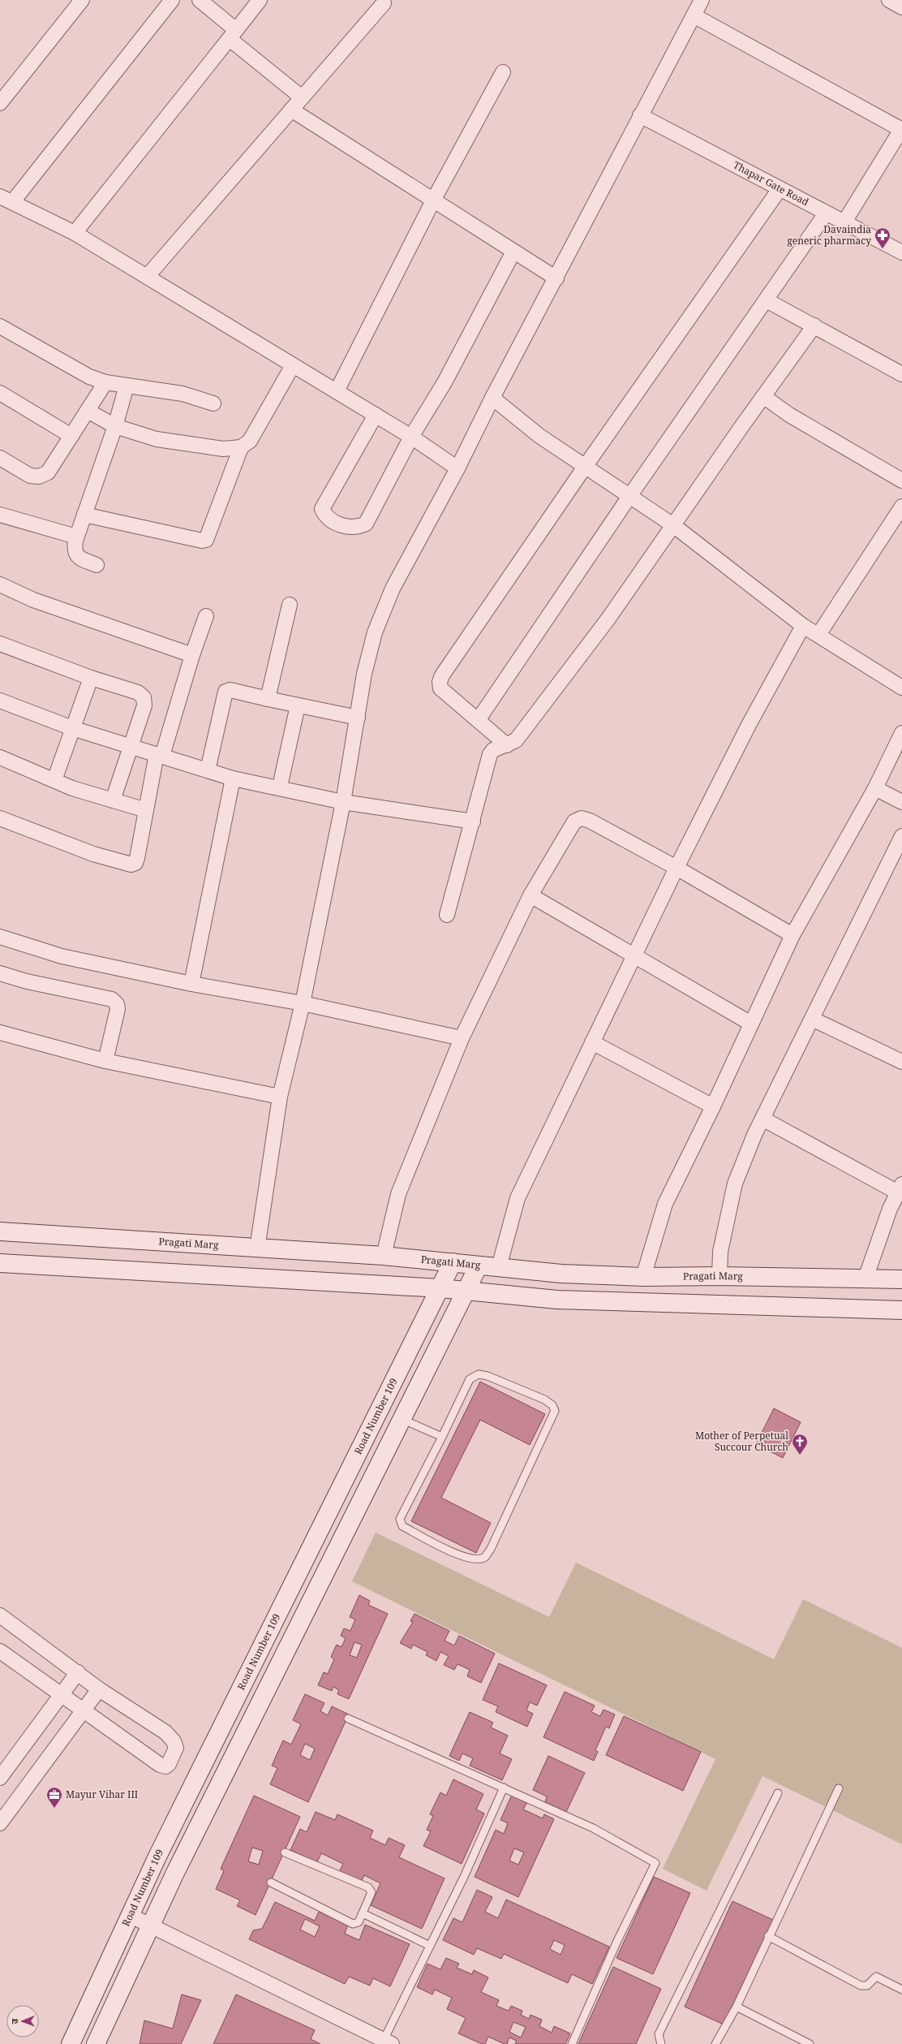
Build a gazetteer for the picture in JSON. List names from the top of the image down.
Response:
{
  "streets": {
    "main road": ["Pragati Marg", "Road Number 109"],
    "street": ["Thapar Gate Road"]
  },
  "crossings": [
    ["Pragati Marg", "Road Number 109"]
  ],
  "places": {
    "pharmacy": ["Davaindia generic pharmacy"],
    "church": ["Mother of Perpetual Succour Church"],
    "office": ["Mayur Vihar III"]
  },
  "north": "left"
}
